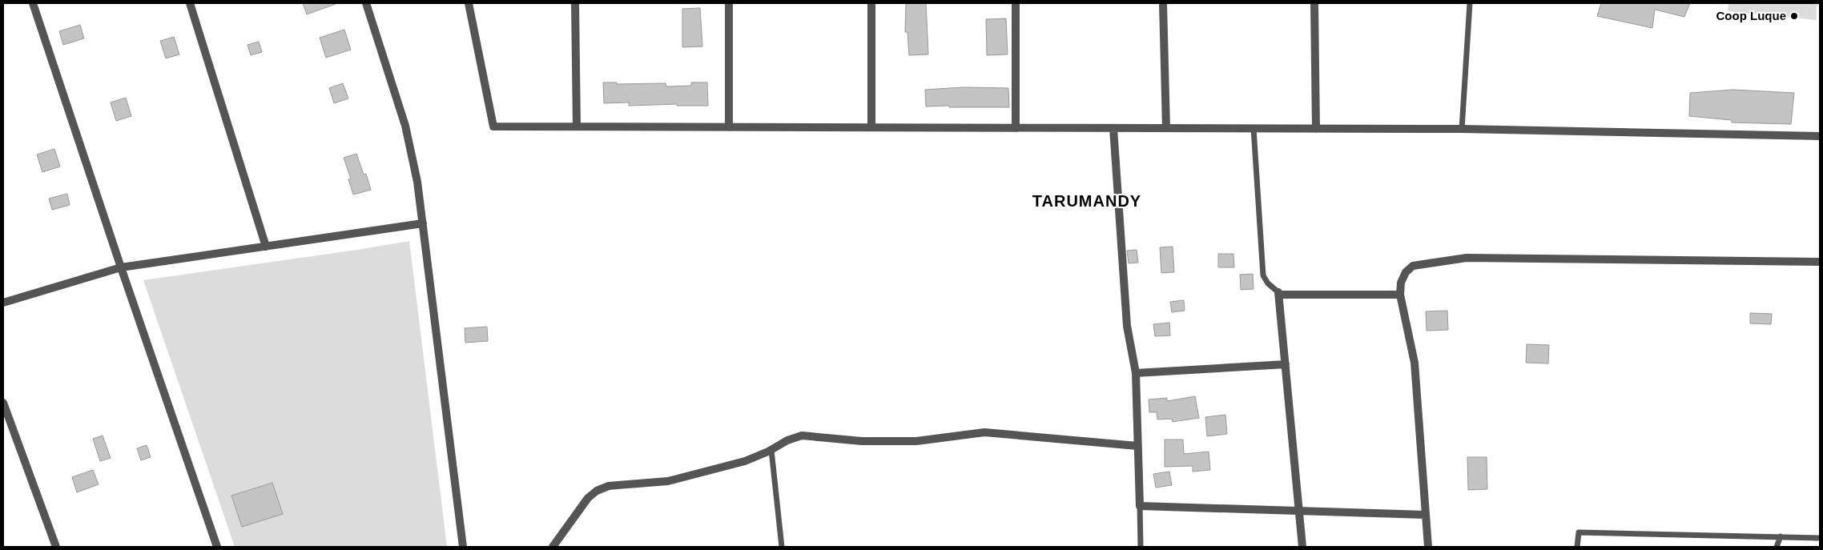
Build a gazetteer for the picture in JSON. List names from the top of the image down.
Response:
{
  "districts": ["TARUMANDY"],
  "places": ["Coop Luque"]
}
